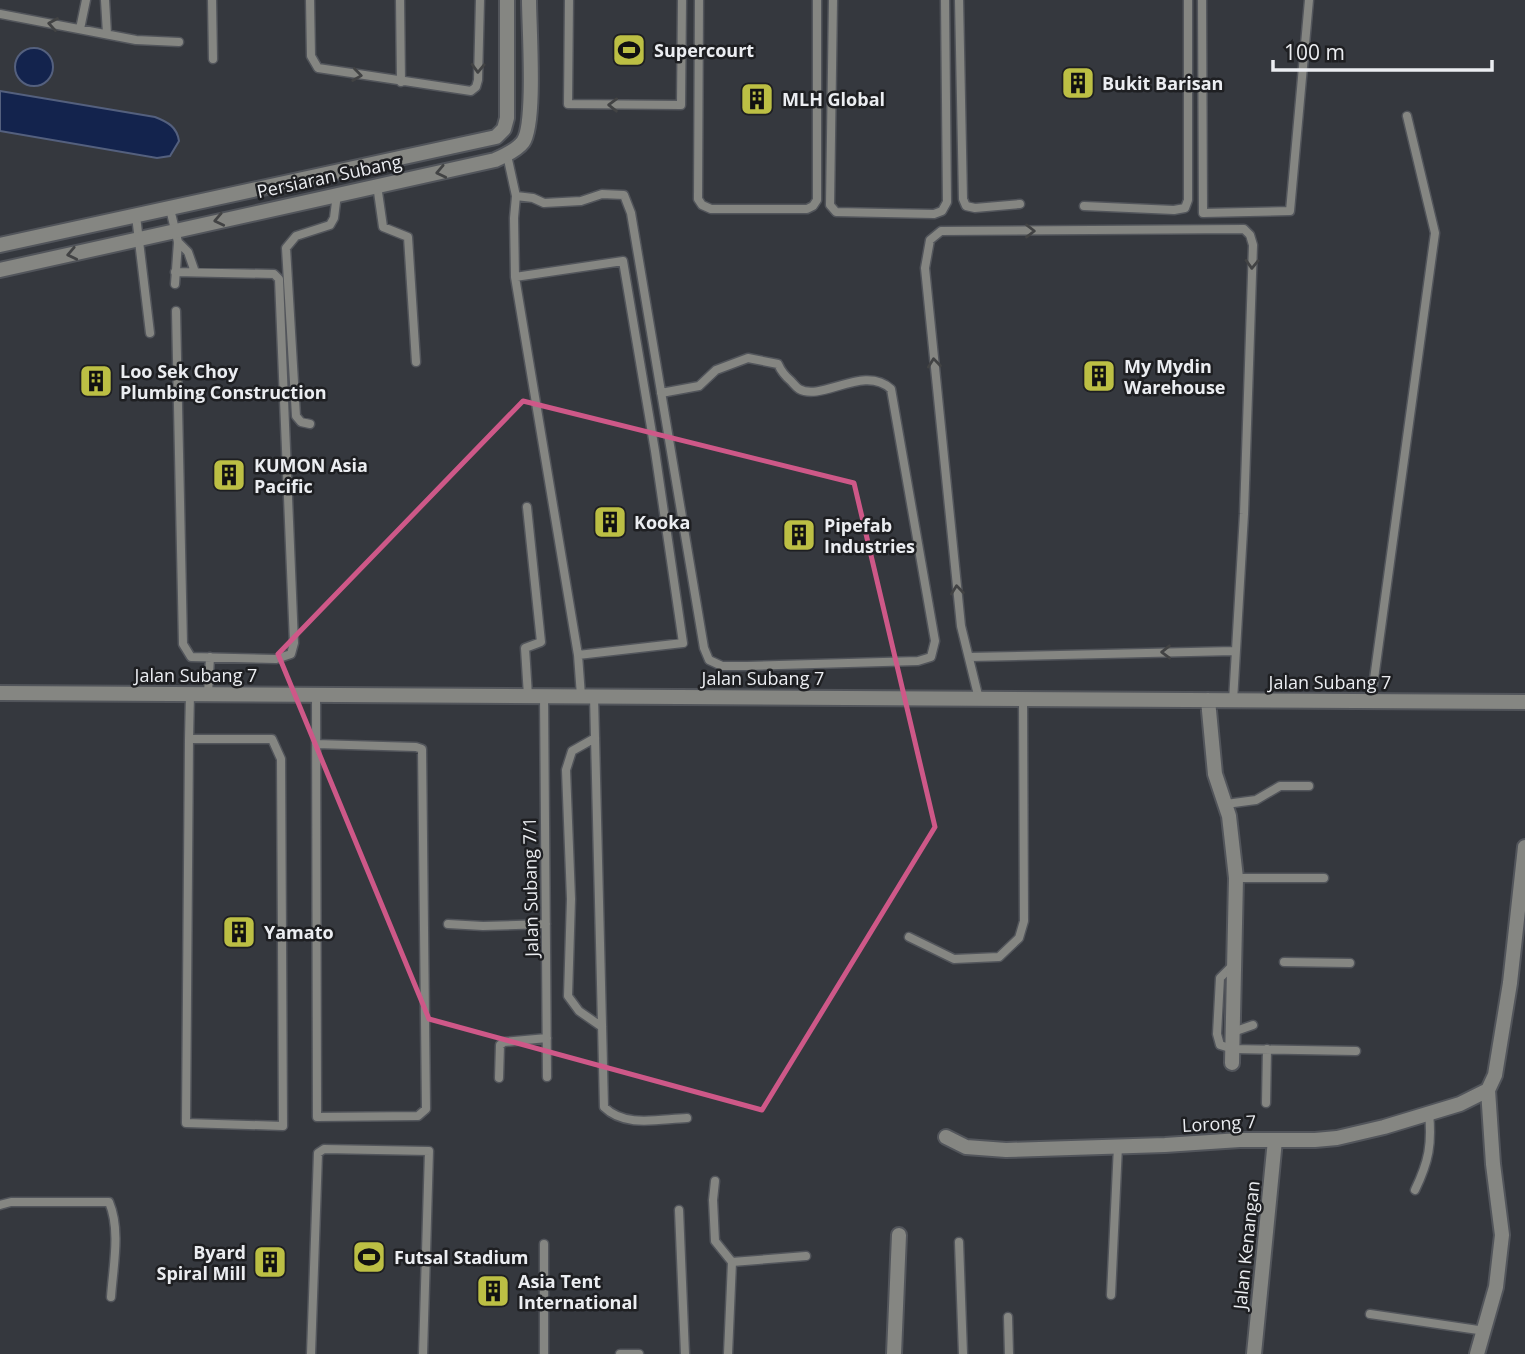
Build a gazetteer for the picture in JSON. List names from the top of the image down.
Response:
{
  "streets": {
    "street": [
      "Persiaran Subang",
      "Jalan Subang 7",
      "Lorong 7",
      "Jalan Kenangan"
    ],
    "lane": ["Jalan Subang 7/1"]
  },
  "crossings": [
    ["Jalan Subang 7", "Jalan Subang 7/1"],
    ["Lorong 7", "Jalan Kenangan"]
  ],
  "places": {
    "sports": ["Supercourt", "Futsal Stadium"],
    "building": [
      "Bukit Barisan",
      "MLH Global",
      "My Mydin Warehouse",
      "Loo Sek Choy Plumbing Construction",
      "KUMON Asia Pacific",
      "Kooka",
      "Pipefab Industries",
      "Yamato",
      "Byard Spiral Mill",
      "Asia Tent International"
    ]
  },
  "scale_bar": "100 m"
}
